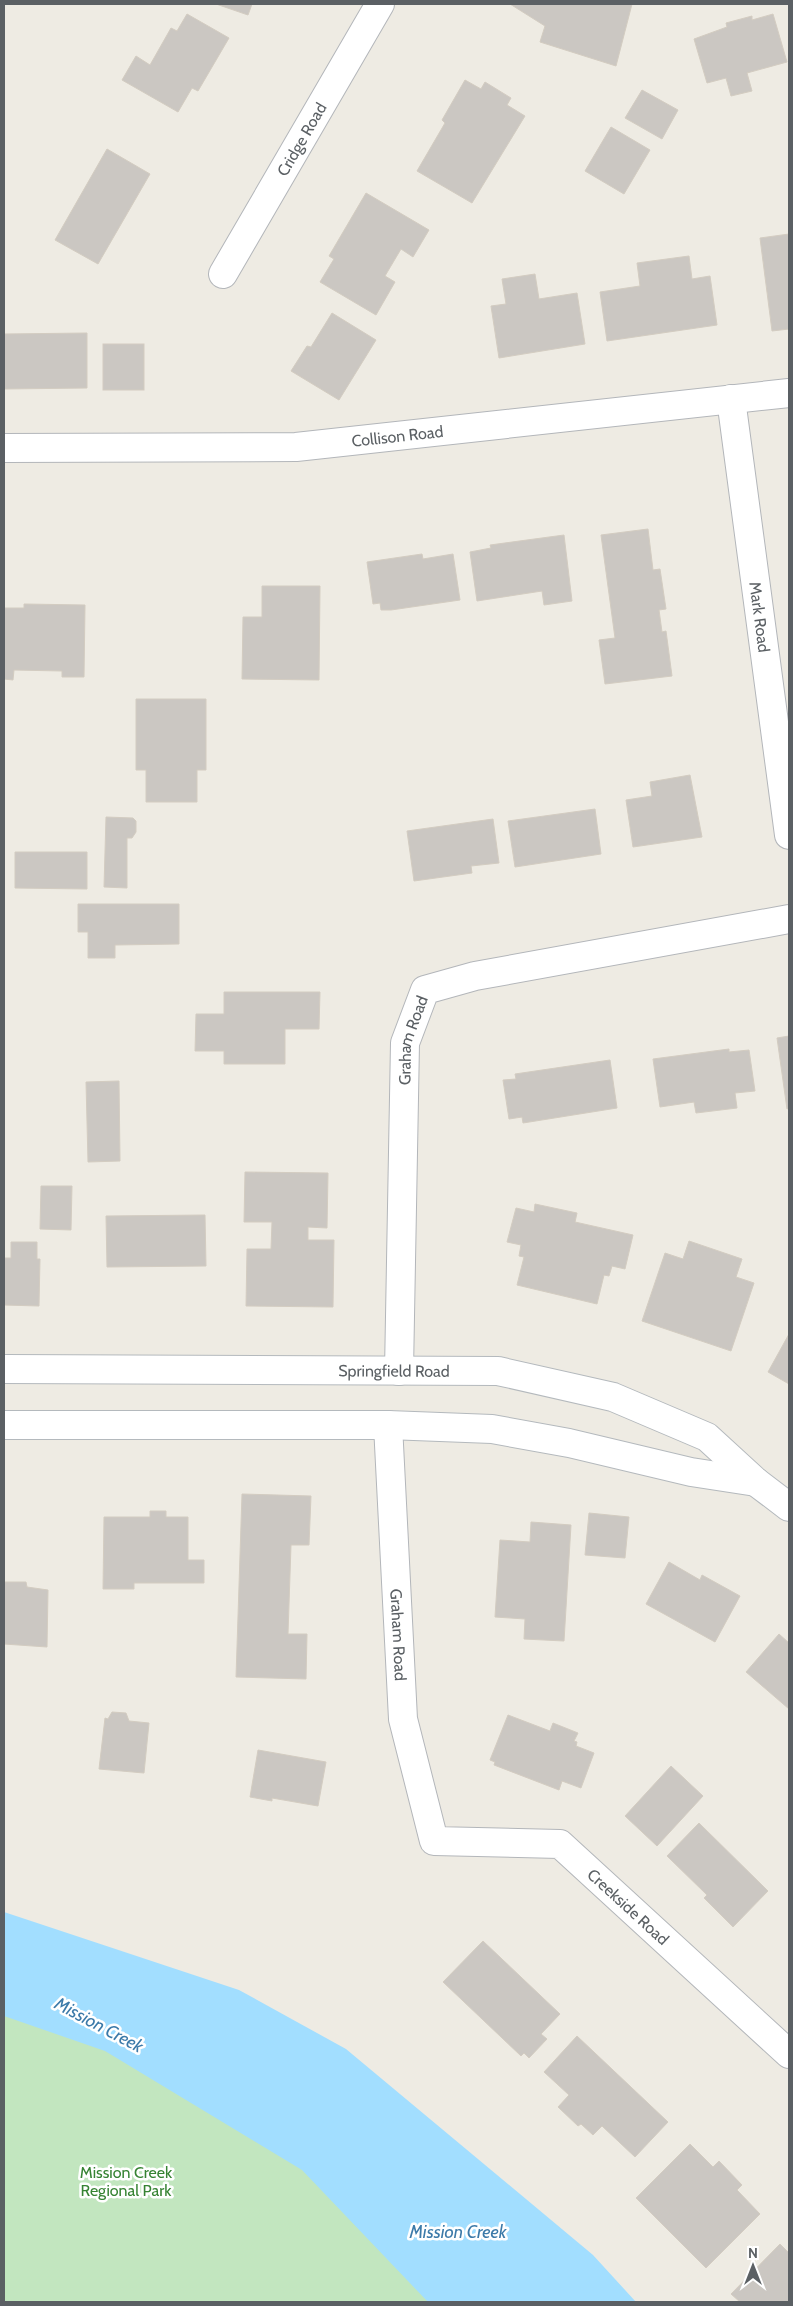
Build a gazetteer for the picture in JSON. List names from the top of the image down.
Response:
{
  "streets": {
    "street": [
      "Cridge Road",
      "Collison Road",
      "Mark Road",
      "Graham Road",
      "Springfield Road",
      "Creekside Road"
    ]
  },
  "crossings": [
    ["Collison Road", "Mark Road"],
    ["Graham Road", "Springfield Road"],
    ["Graham Road", "Creekside Road"]
  ],
  "water": ["Mission Creek"],
  "parks": ["Mission Creek Regional Park"],
  "north": "top"
}
